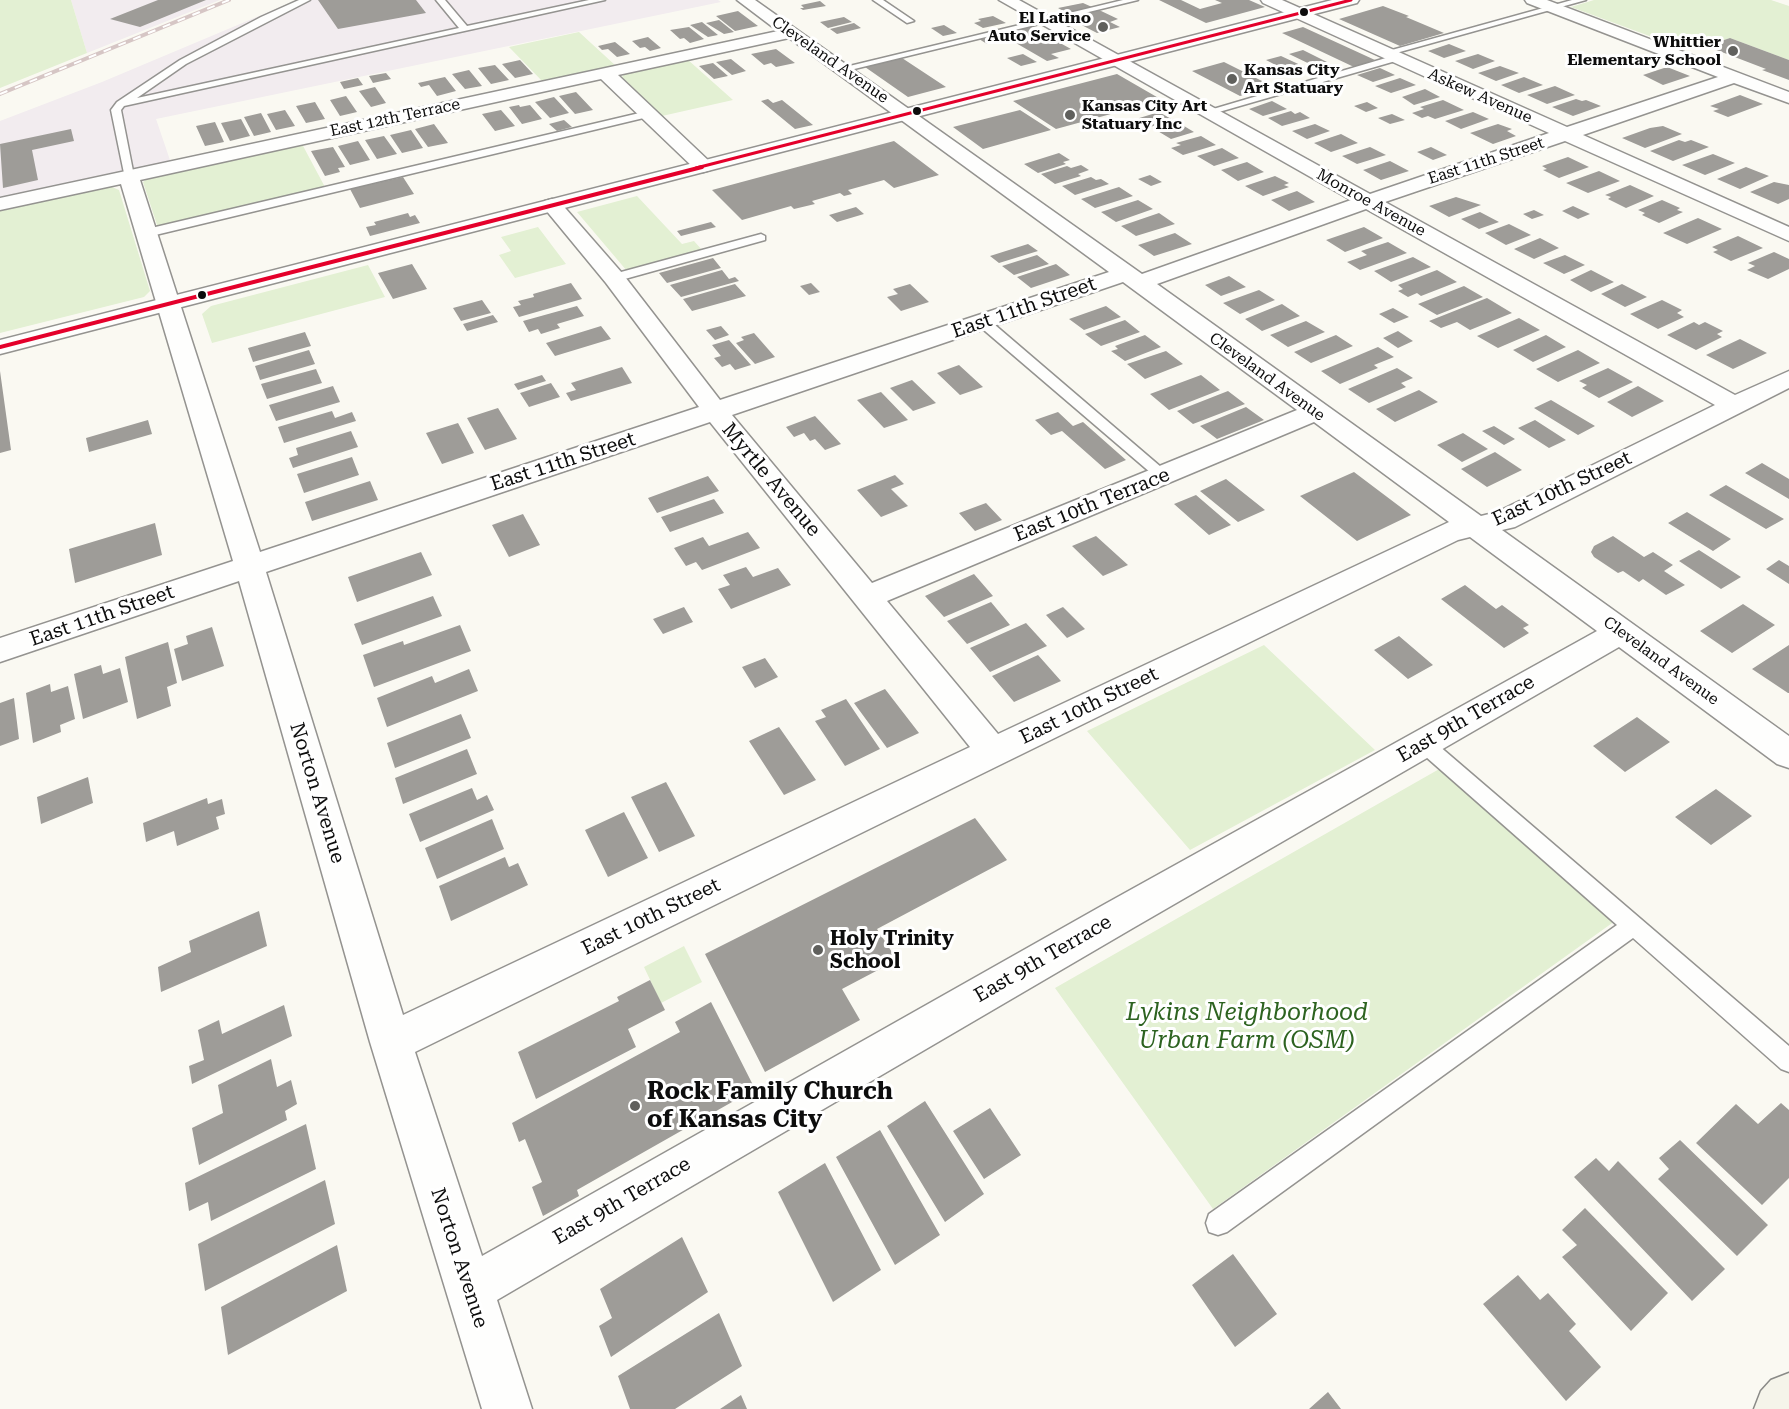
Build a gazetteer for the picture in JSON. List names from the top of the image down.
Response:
{
  "streets": {
    "street": [
      "Cleveland Avenue",
      "Askew Avenue",
      "East 12th Terrace",
      "East 11th Street",
      "Monroe Avenue",
      "Myrtle Avenue",
      "East 10th Street",
      "East 10th Terrace",
      "East 9th Terrace",
      "Norton Avenue"
    ]
  },
  "crossings": [
    ["Cleveland Avenue", "East 12th Terrace"],
    ["Cleveland Avenue", "East 11th Street"],
    ["Cleveland Avenue", "East 10th Street"],
    ["Cleveland Avenue", "East 10th Terrace"],
    ["Cleveland Avenue", "East 9th Terrace"],
    ["Askew Avenue", "East 11th Street"],
    ["East 12th Terrace", "Norton Avenue"],
    ["East 11th Street", "Monroe Avenue"],
    ["East 11th Street", "Myrtle Avenue"],
    ["East 11th Street", "Norton Avenue"],
    ["Monroe Avenue", "East 10th Street"],
    ["Myrtle Avenue", "East 10th Street"],
    ["Myrtle Avenue", "East 10th Terrace"],
    ["East 10th Street", "Norton Avenue"],
    ["East 9th Terrace", "Norton Avenue"]
  ],
  "parks": ["Lykins Neighborhood Urban Farm (OSM)"],
  "places": [
    "El Latino Auto Service",
    "Whittier Elementary School",
    "Kansas City Art Statuary",
    "Kansas City Art Statuary Inc",
    "Holy Trinity School",
    "Rock Family Church of Kansas City"
  ]
}
